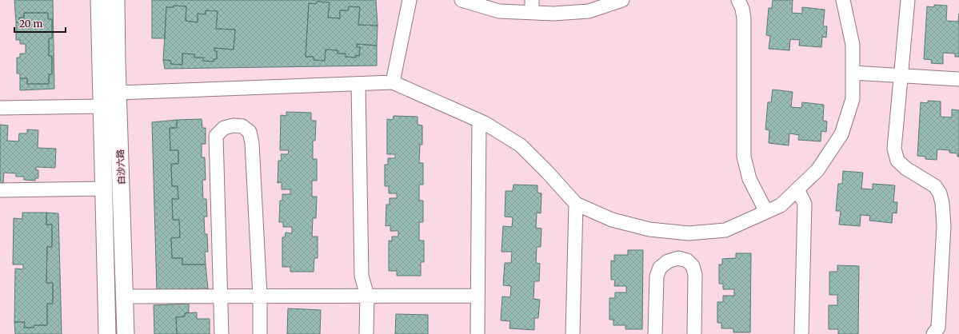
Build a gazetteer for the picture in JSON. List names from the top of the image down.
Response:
{
  "streets": {
    "street": ["白沙六路"]
  },
  "scale_bar": "20 m"
}
